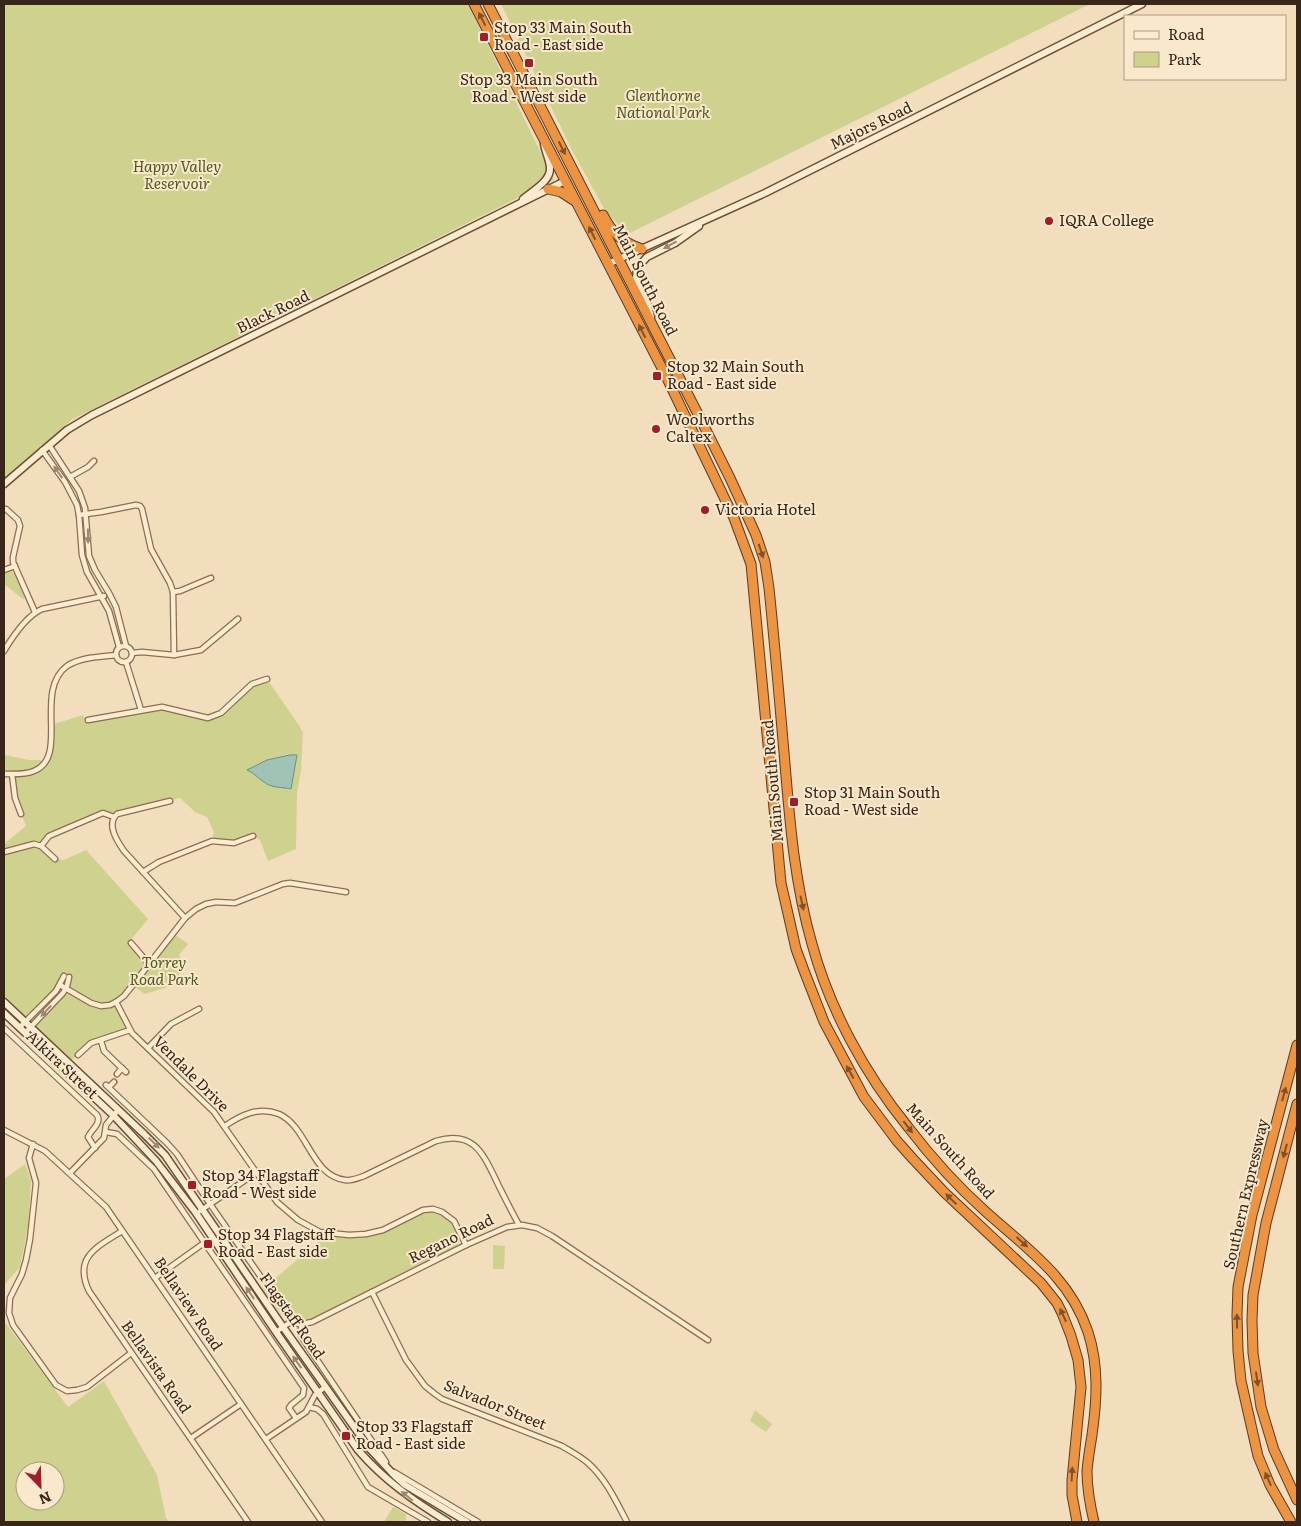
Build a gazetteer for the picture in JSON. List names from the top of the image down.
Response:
{
  "streets": {
    "highway": ["Main South Road", "Southern Expressway"],
    "main road": ["Majors Road", "Black Road", "Flagstaff Road"],
    "street": [
      "Alkira Street",
      "Vendale Drive",
      "Regano Road",
      "Bellaview Road",
      "Bellavista Road",
      "Salvador Street"
    ]
  },
  "crossings": [
    ["Majors Road", "Main South Road"],
    ["Main South Road", "Black Road"],
    ["Vendale Drive", "Regano Road"],
    ["Regano Road", "Flagstaff Road"],
    ["Regano Road", "Salvador Street"],
    ["Bellaview Road", "Bellavista Road"]
  ],
  "parks": ["Glenthorne National Park", "Happy Valley Reservoir", "Torrey Road Park"],
  "places": {
    "transit": [
      "Stop 33 Main South Road - East side",
      "Stop 33 Main South Road - West side",
      "Stop 32 Main South Road - East side",
      "Stop 31 Main South Road - West side",
      "Stop 34 Flagstaff Road - West side",
      "Stop 34 Flagstaff Road - East side",
      "Stop 33 Flagstaff Road - East side"
    ],
    "other": ["IQRA College", "Woolworths Caltex", "Victoria Hotel"]
  },
  "legend": ["Road", "Park"],
  "north": "bottom right"
}
